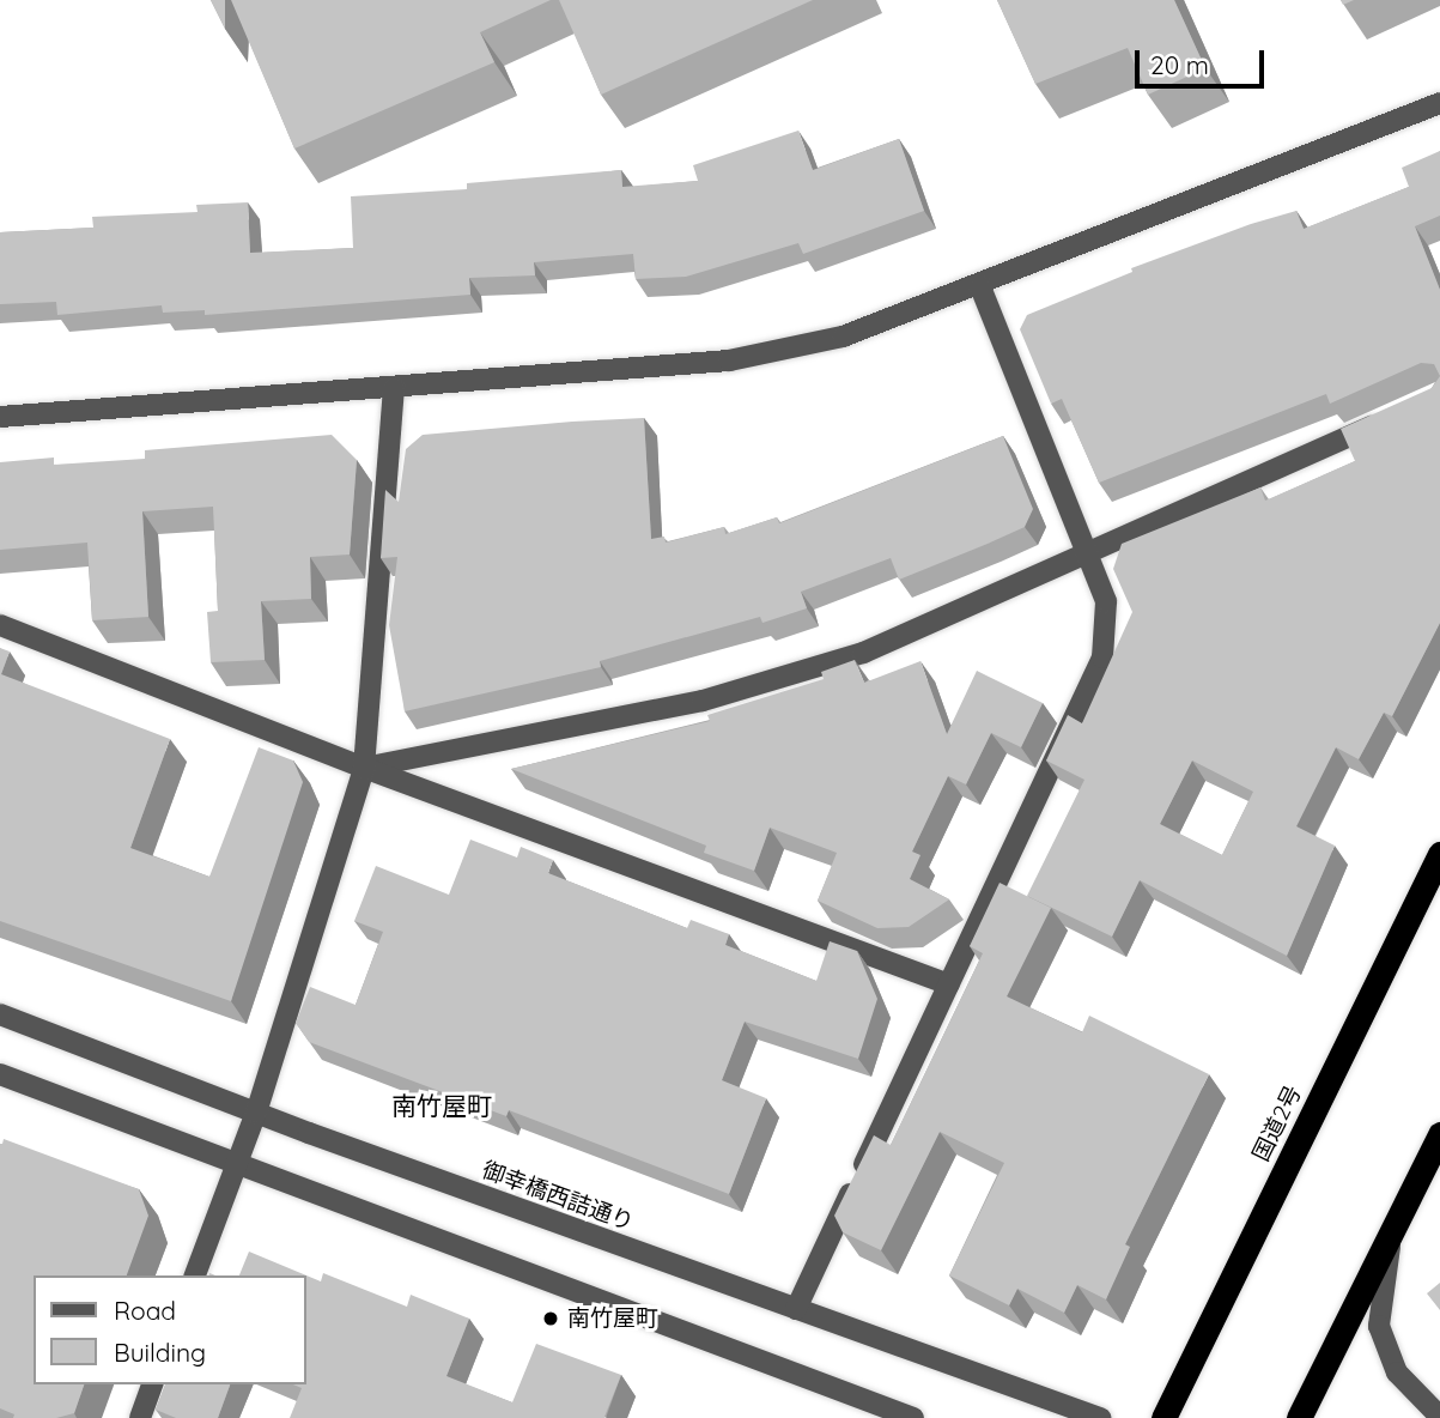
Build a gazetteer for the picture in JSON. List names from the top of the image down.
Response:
{
  "streets": {
    "highway": ["国道2号"],
    "street": ["御幸橋西詰通り"]
  },
  "districts": ["南竹屋町"],
  "places": ["南竹屋町"],
  "legend": ["Road", "Building"],
  "scale_bar": "20 m"
}
